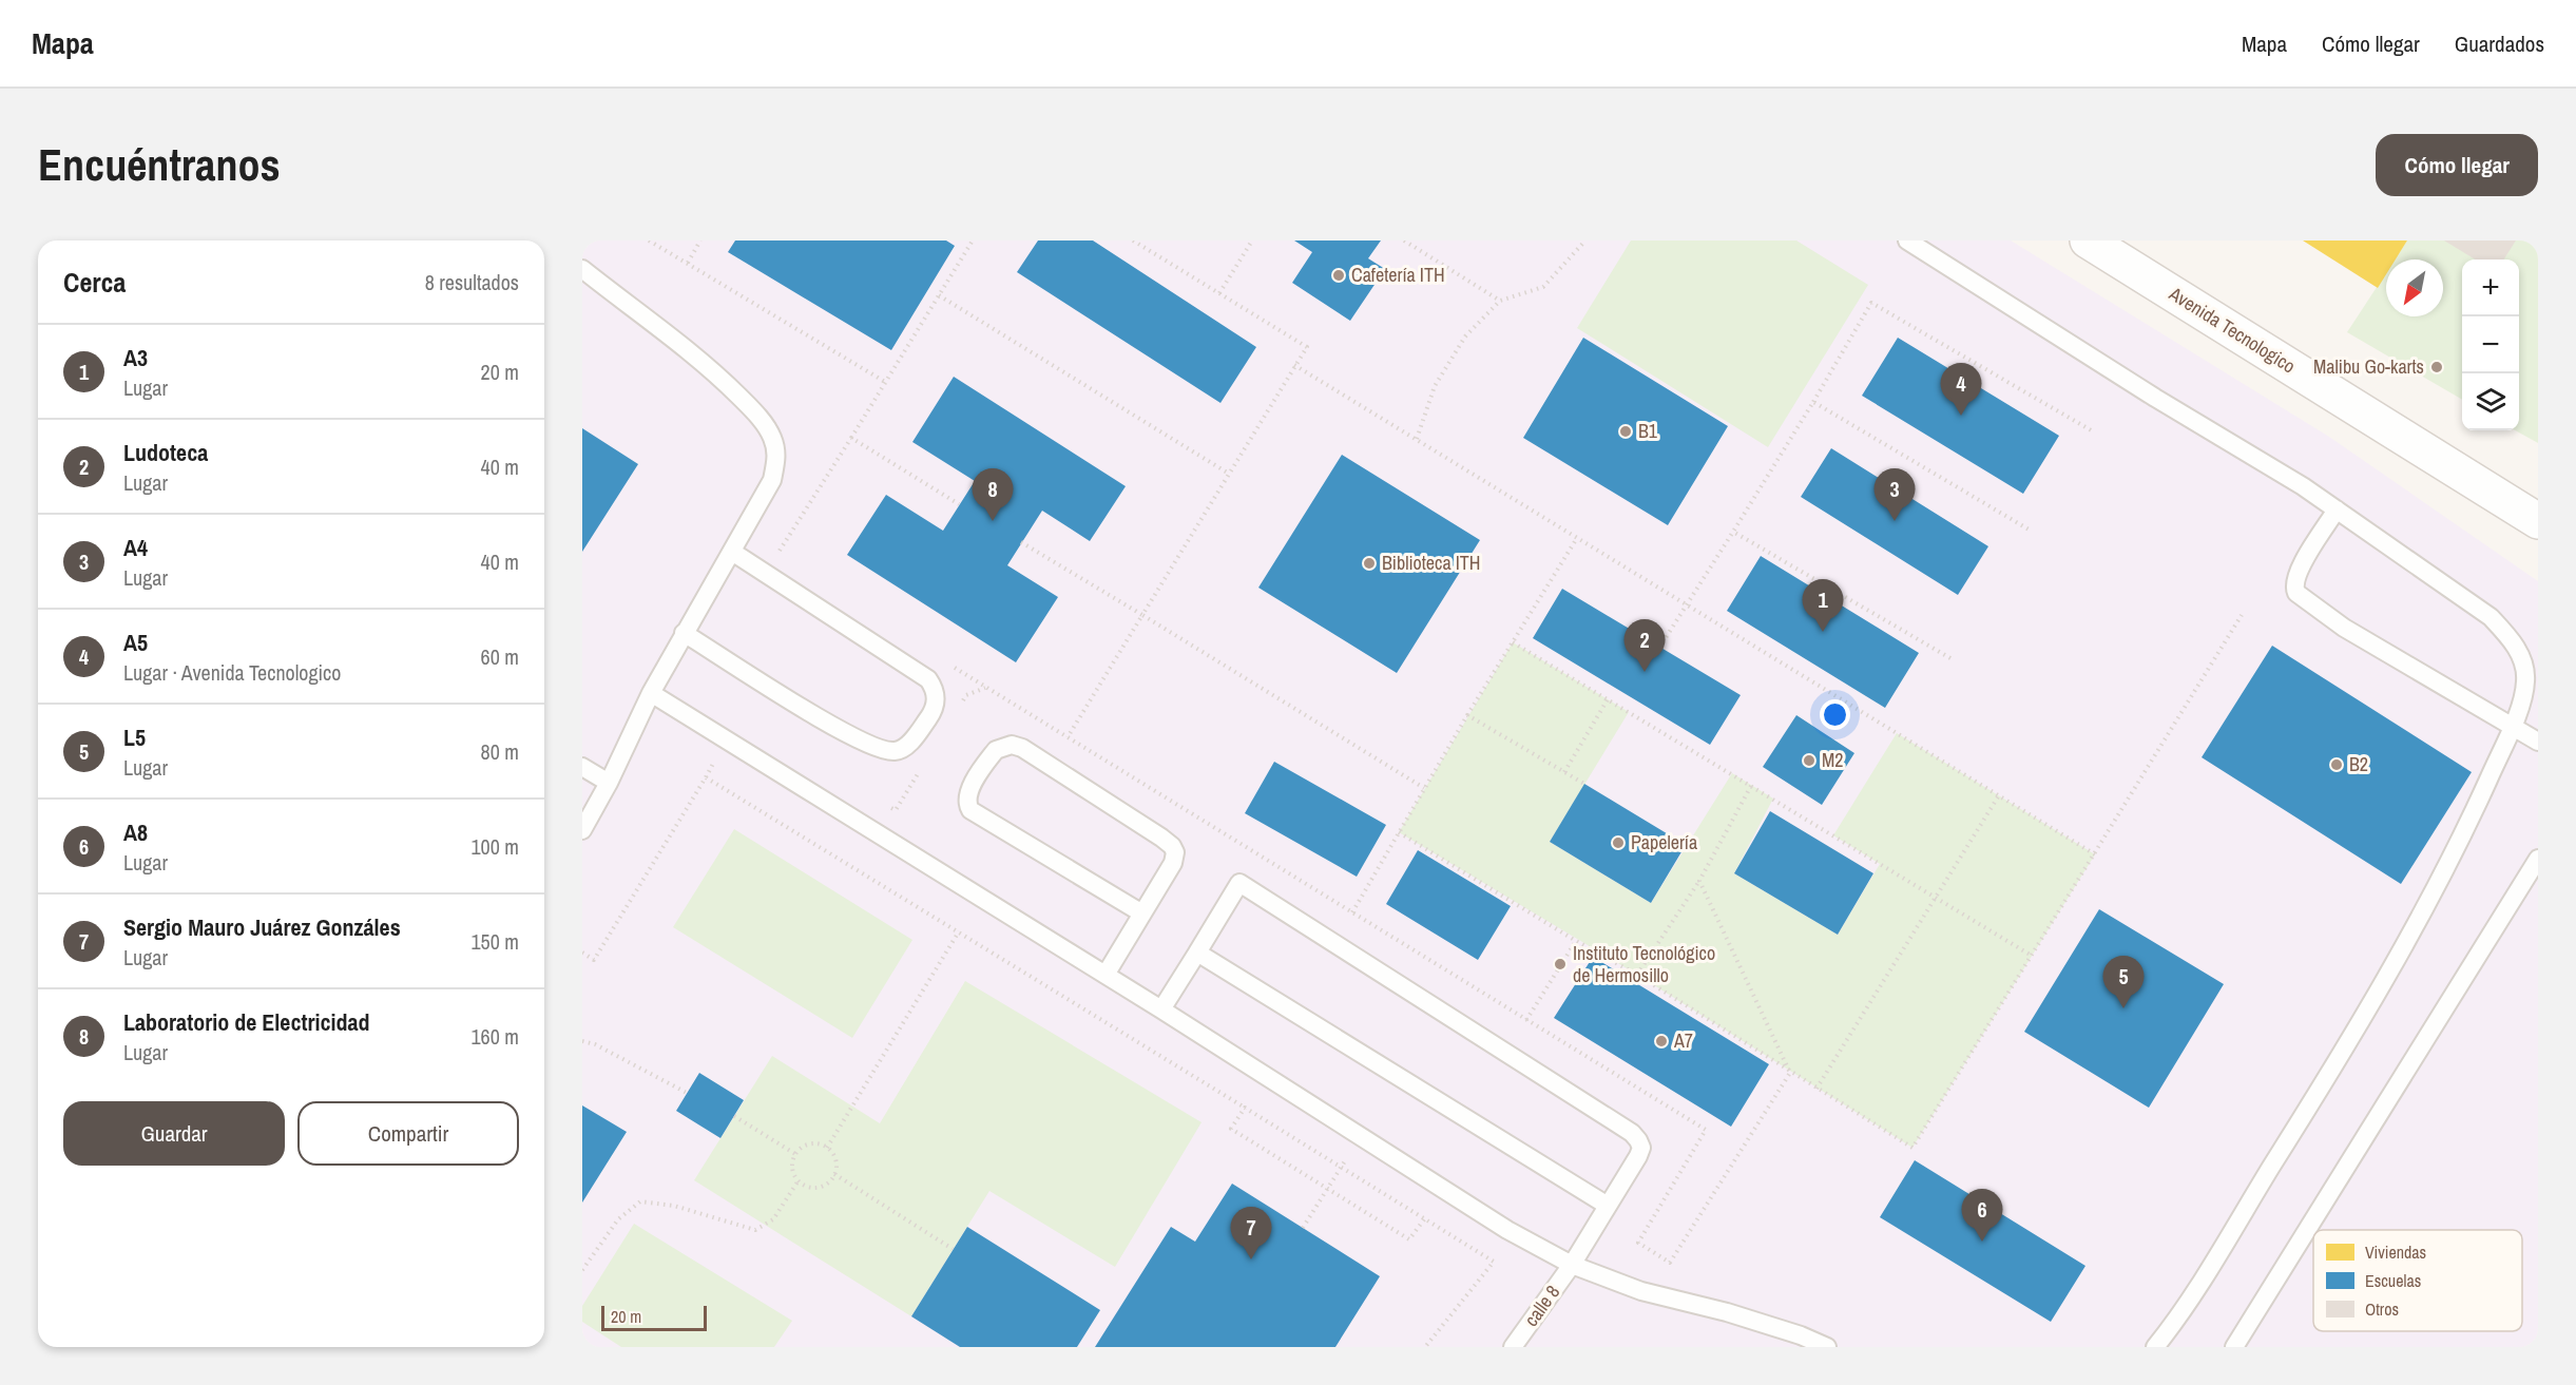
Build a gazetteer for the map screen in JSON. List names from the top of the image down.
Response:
{
  "streets": {
    "street": ["Avenida Tecnologico"],
    "lane": ["calle 8"]
  },
  "places": [
    "Cafetería ITH",
    "Malibu Go-karts",
    "B1",
    "Biblioteca ITH",
    "M2",
    "B2",
    "Papelería",
    "Instituto Tecnológico de Hermosillo",
    "A7"
  ],
  "legend": ["Viviendas", "Escuelas", "Otros"],
  "scale_bar": "20 m",
  "north": "bottom left",
  "page": {
    "header": "Mapa",
    "nav": ["Mapa", "Cómo llegar", "Guardados"],
    "buttons": [
      "Cómo llegar",
      ["Guardar", "Compartir"]
    ],
    "title": "Encuéntranos",
    "heading": ["Cerca", "8 resultados"],
    "map_buttons": ["+", "−"],
    "list": [
      {
        "mark": "1",
        "name": "A3",
        "note": "Lugar",
        "value": "20 m"
      },
      {
        "mark": "2",
        "name": "Ludoteca",
        "note": "Lugar",
        "value": "40 m"
      },
      {
        "mark": "3",
        "name": "A4",
        "note": "Lugar",
        "value": "40 m"
      },
      {
        "mark": "4",
        "name": "A5",
        "note": "Lugar · Avenida Tecnologico",
        "value": "60 m"
      },
      {
        "mark": "5",
        "name": "L5",
        "note": "Lugar",
        "value": "80 m"
      },
      {
        "mark": "6",
        "name": "A8",
        "note": "Lugar",
        "value": "100 m"
      },
      {
        "mark": "7",
        "name": "Sergio Mauro Juárez Gonzáles",
        "note": "Lugar",
        "value": "150 m"
      },
      {
        "mark": "8",
        "name": "Laboratorio de Electricidad",
        "note": "Lugar",
        "value": "160 m"
      }
    ],
    "pins": [
      "4",
      "3",
      "8",
      "1",
      "2",
      "5",
      "6",
      "7"
    ],
    "scale": "20 m"
  }
}
